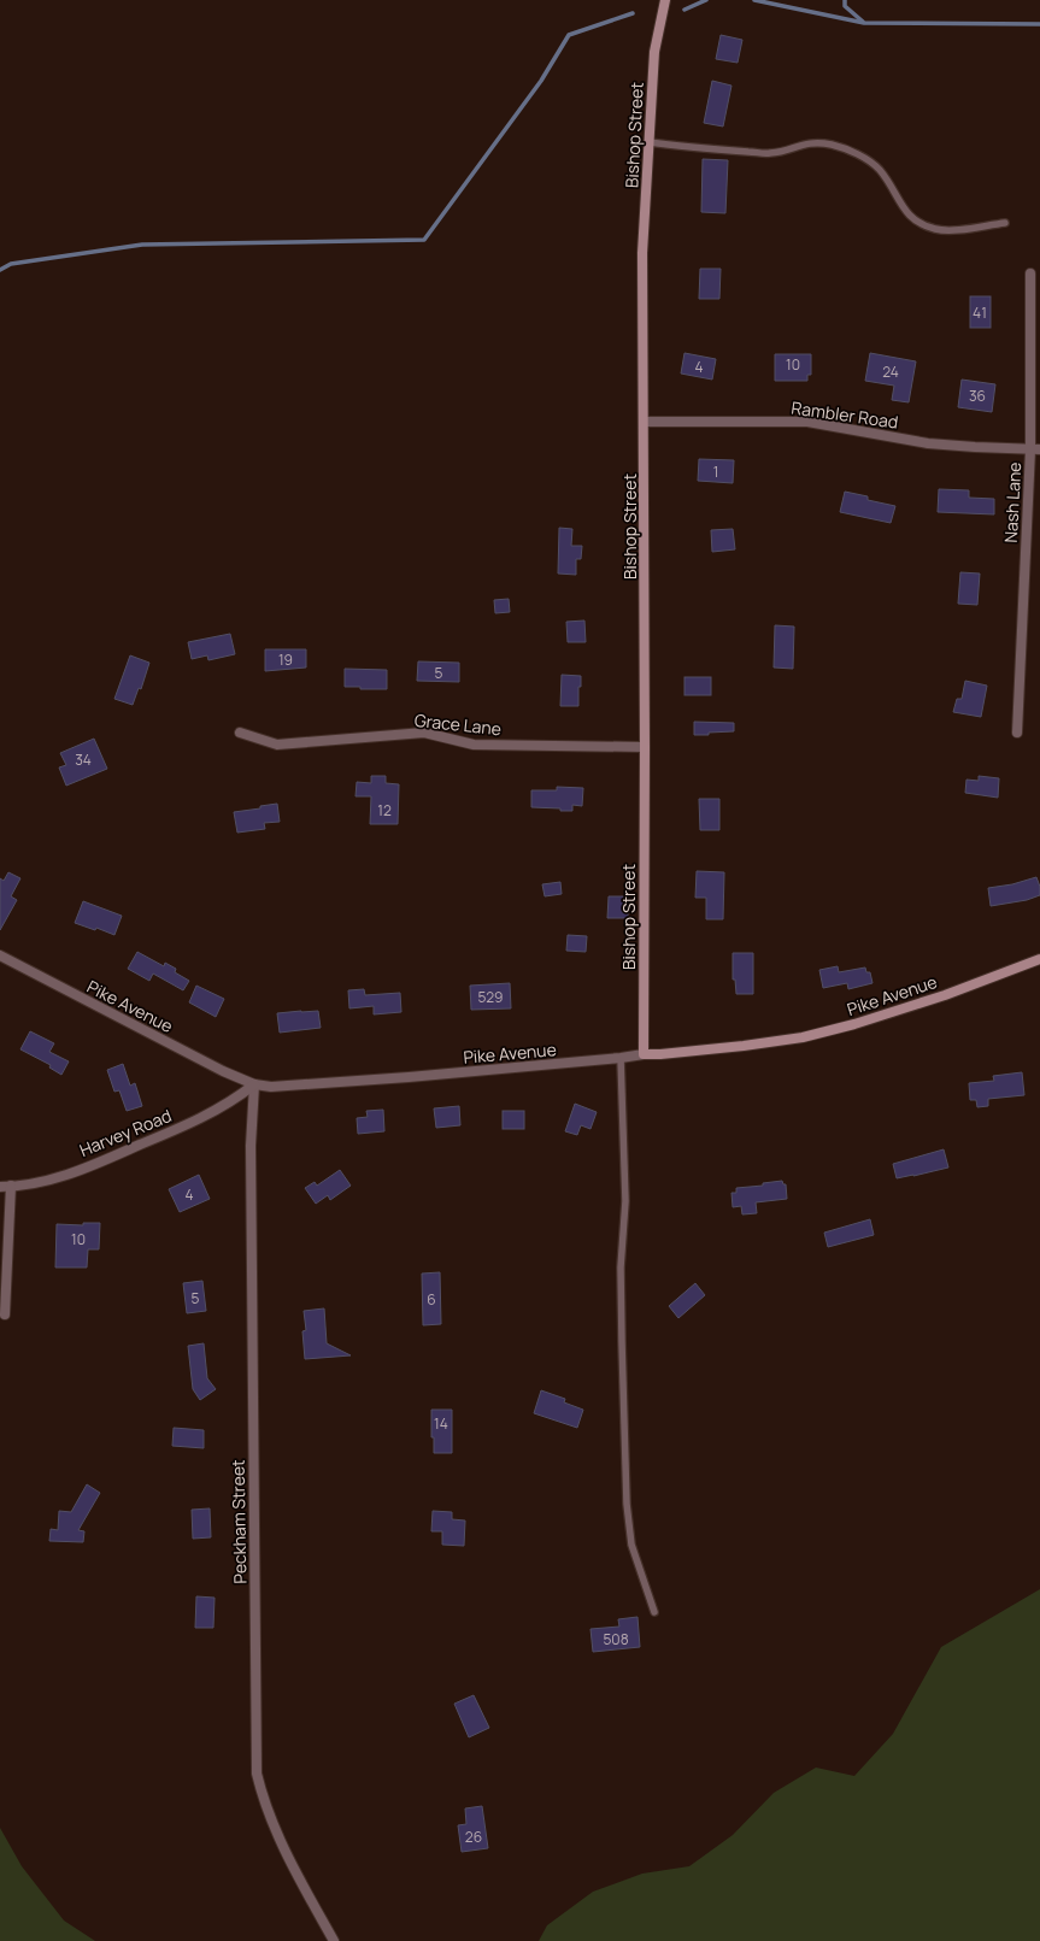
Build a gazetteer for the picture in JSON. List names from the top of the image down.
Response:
{
  "streets": {
    "street": [
      "Bishop Street",
      "Rambler Road",
      "Nash Lane",
      "Grace Lane",
      "Pike Avenue",
      "Harvey Road",
      "Peckham Street"
    ]
  },
  "crossings": [
    ["Bishop Street", "Rambler Road"],
    ["Bishop Street", "Grace Lane"],
    ["Bishop Street", "Pike Avenue"],
    ["Rambler Road", "Nash Lane"],
    ["Pike Avenue", "Harvey Road"],
    ["Pike Avenue", "Peckham Street"],
    ["Harvey Road", "Peckham Street"]
  ],
  "house_numbers": [
    "41",
    "10",
    "4",
    "24",
    "36",
    "1",
    "19",
    "5",
    "34",
    "12",
    "529",
    "4",
    "10",
    "5",
    "6",
    "14",
    "508",
    "26"
  ]
}
